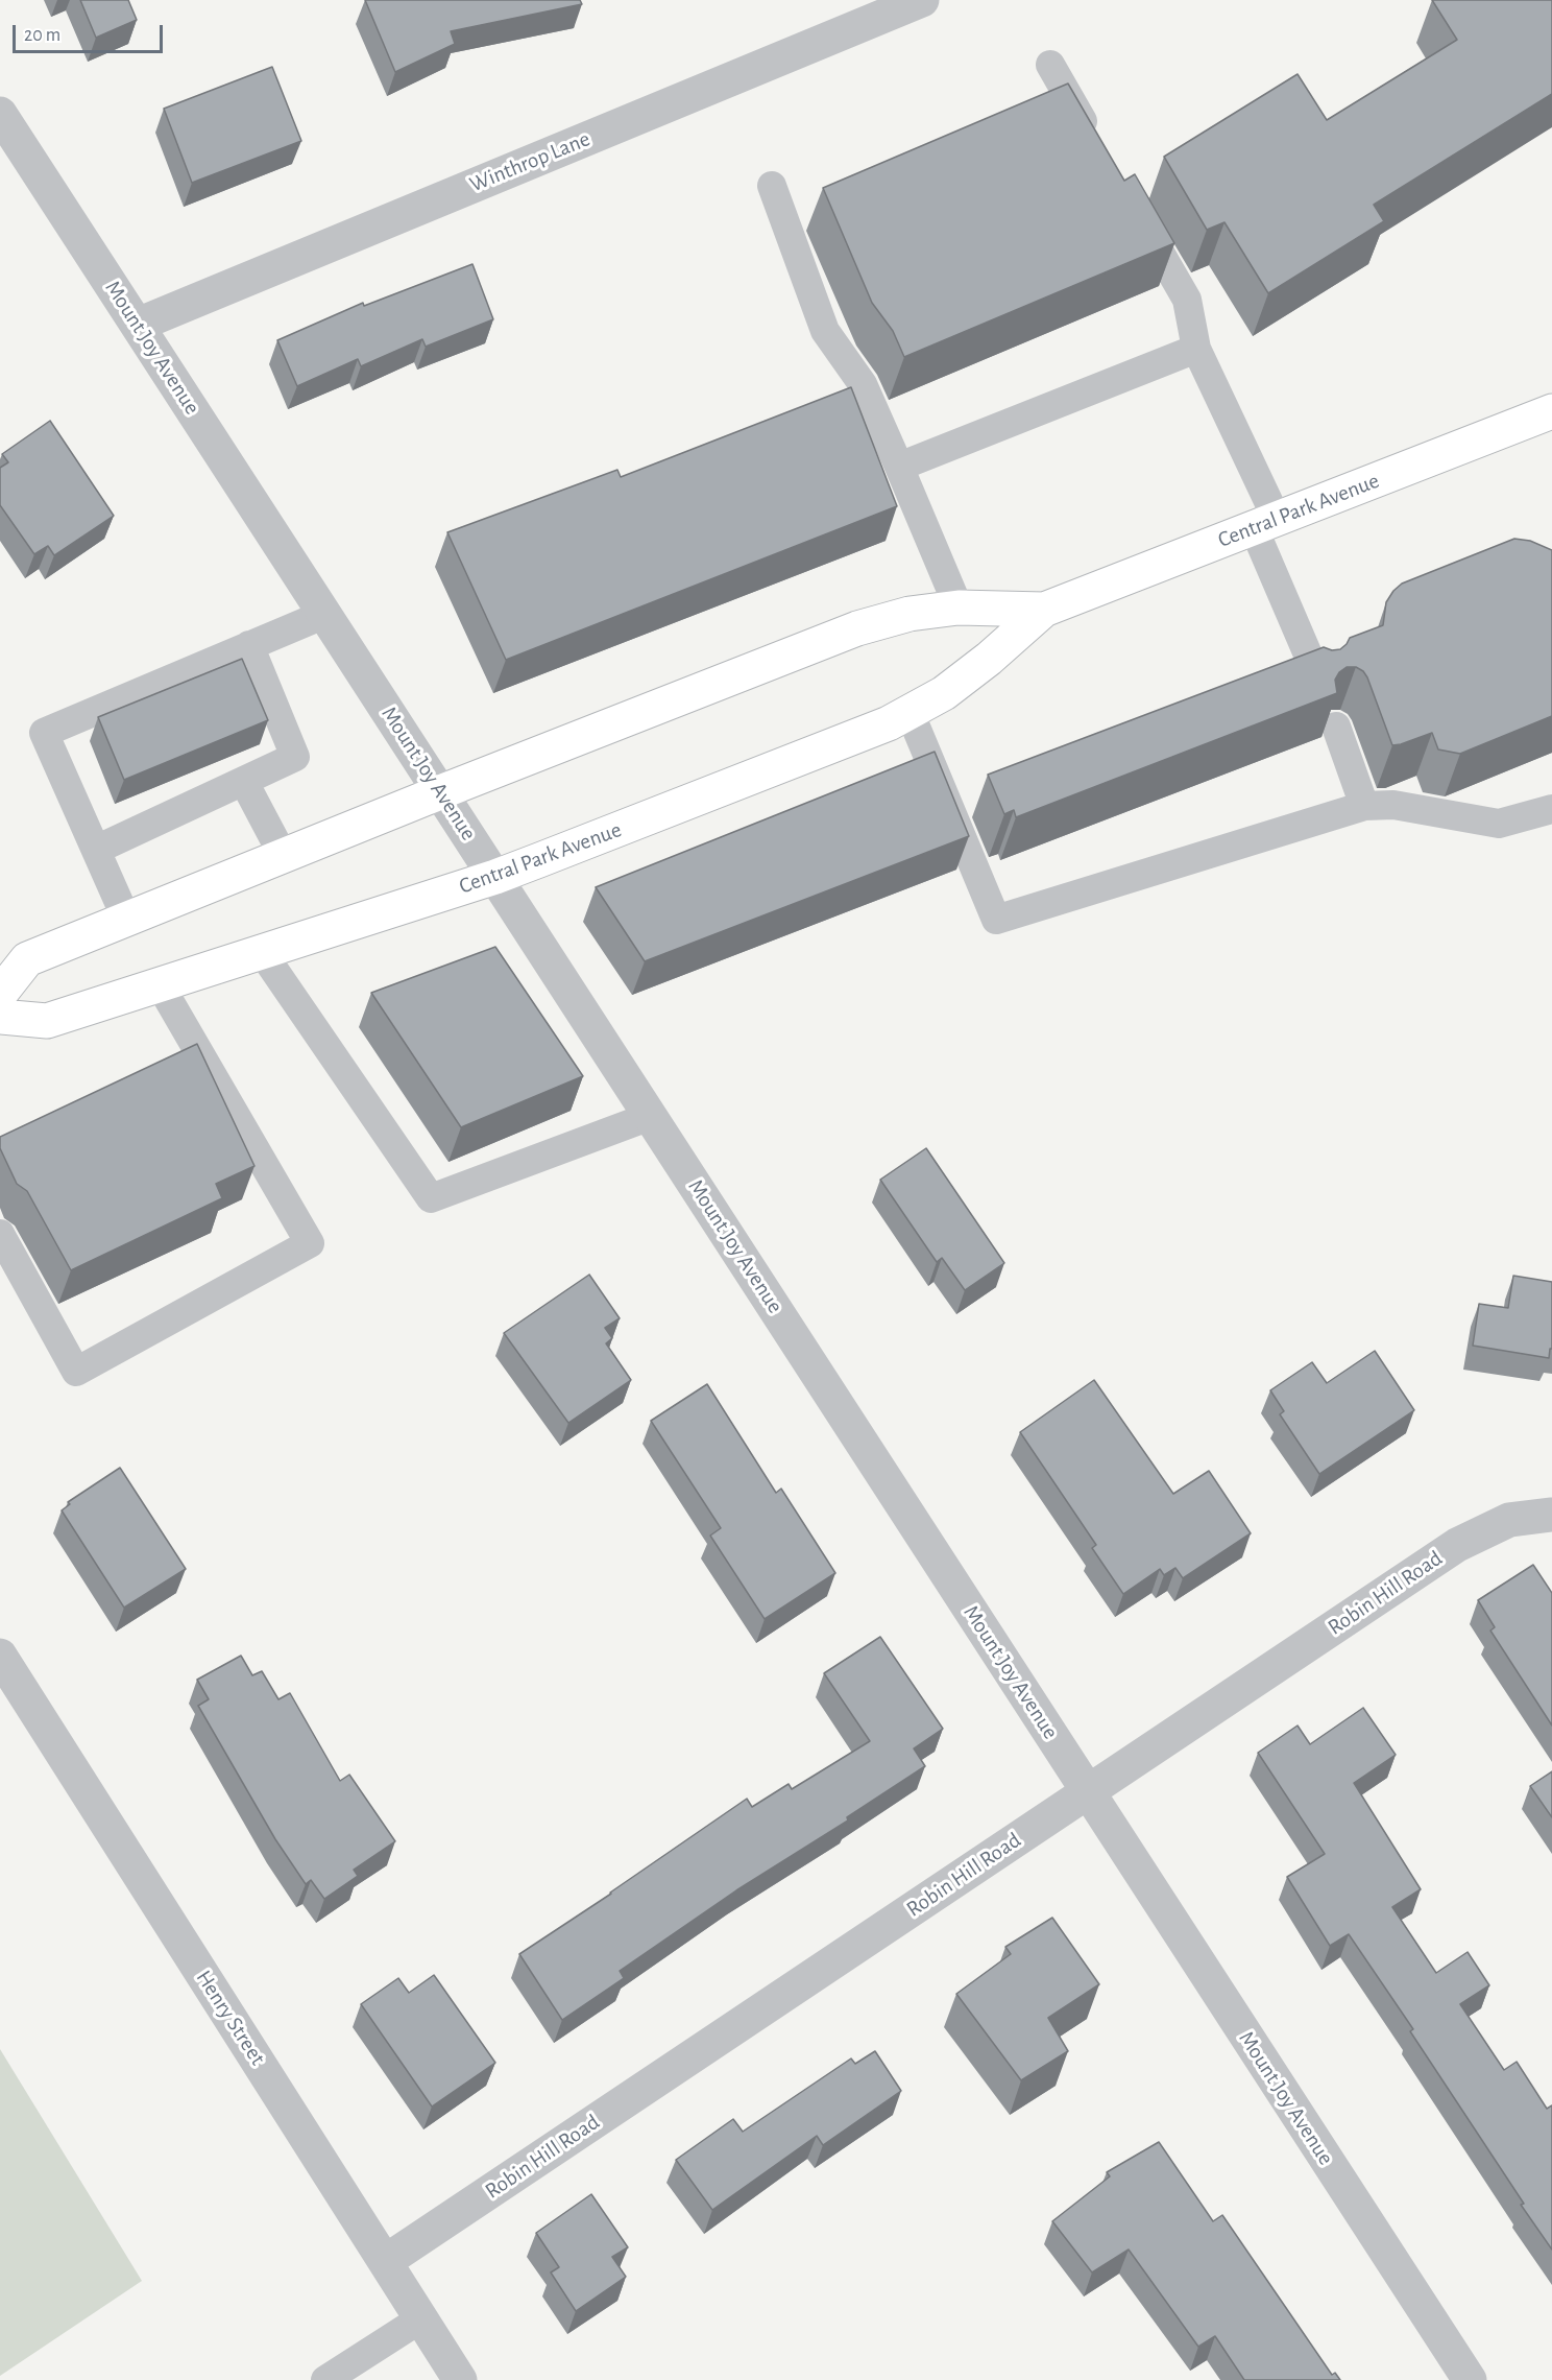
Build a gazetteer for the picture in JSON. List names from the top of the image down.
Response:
{
  "streets": {
    "main road": ["Central Park Avenue"],
    "street": [
      "Winthrop Lane",
      "Mount Joy Avenue",
      "Robin Hill Road",
      "Henry Street"
    ]
  },
  "crossings": [
    ["Winthrop Lane", "Mount Joy Avenue"],
    ["Mount Joy Avenue", "Central Park Avenue"],
    ["Mount Joy Avenue", "Robin Hill Road"],
    ["Robin Hill Road", "Henry Street"]
  ],
  "scale_bar": "20 m"
}
